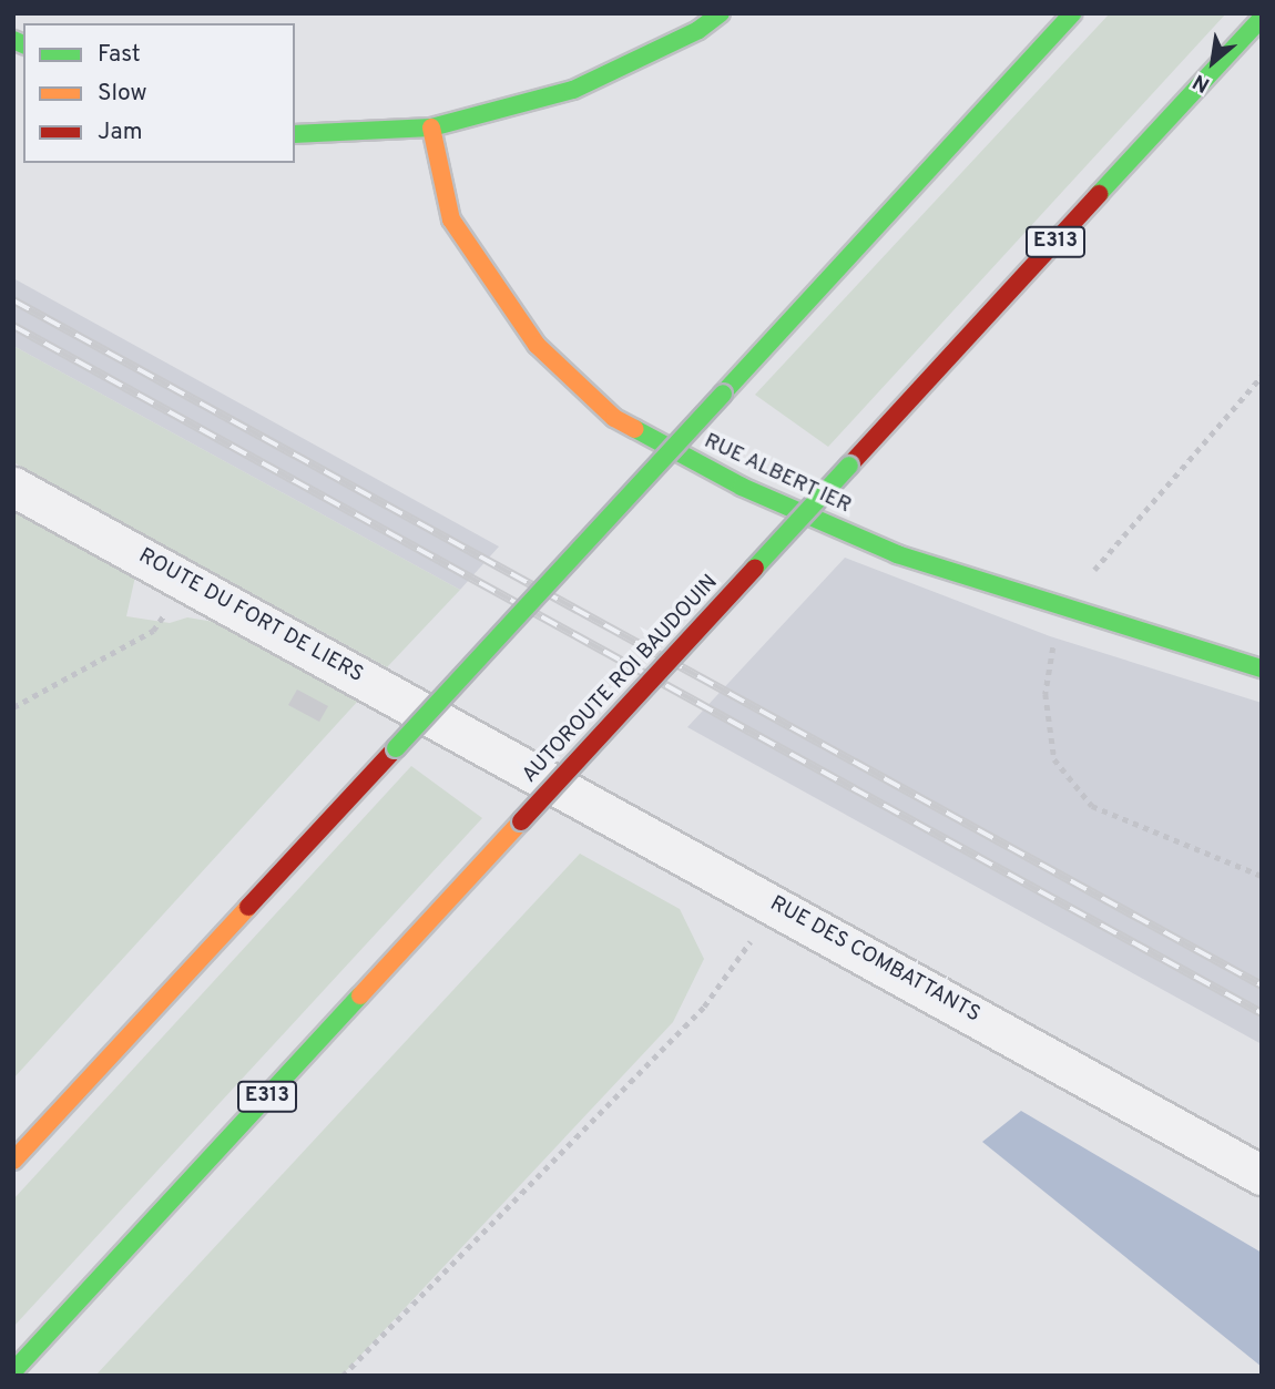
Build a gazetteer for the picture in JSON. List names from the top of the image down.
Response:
{
  "streets": {
    "main road": ["E313", "RUE ALBERT IER", "AUTOROUTE ROI BAUDOUIN"],
    "street": ["ROUTE DU FORT DE LIERS", "RUE DES COMBATTANTS"]
  },
  "crossings": [
    ["ROUTE DU FORT DE LIERS", "RUE DES COMBATTANTS"]
  ],
  "legend": ["Fast", "Slow", "Jam"],
  "north": "bottom left"
}
